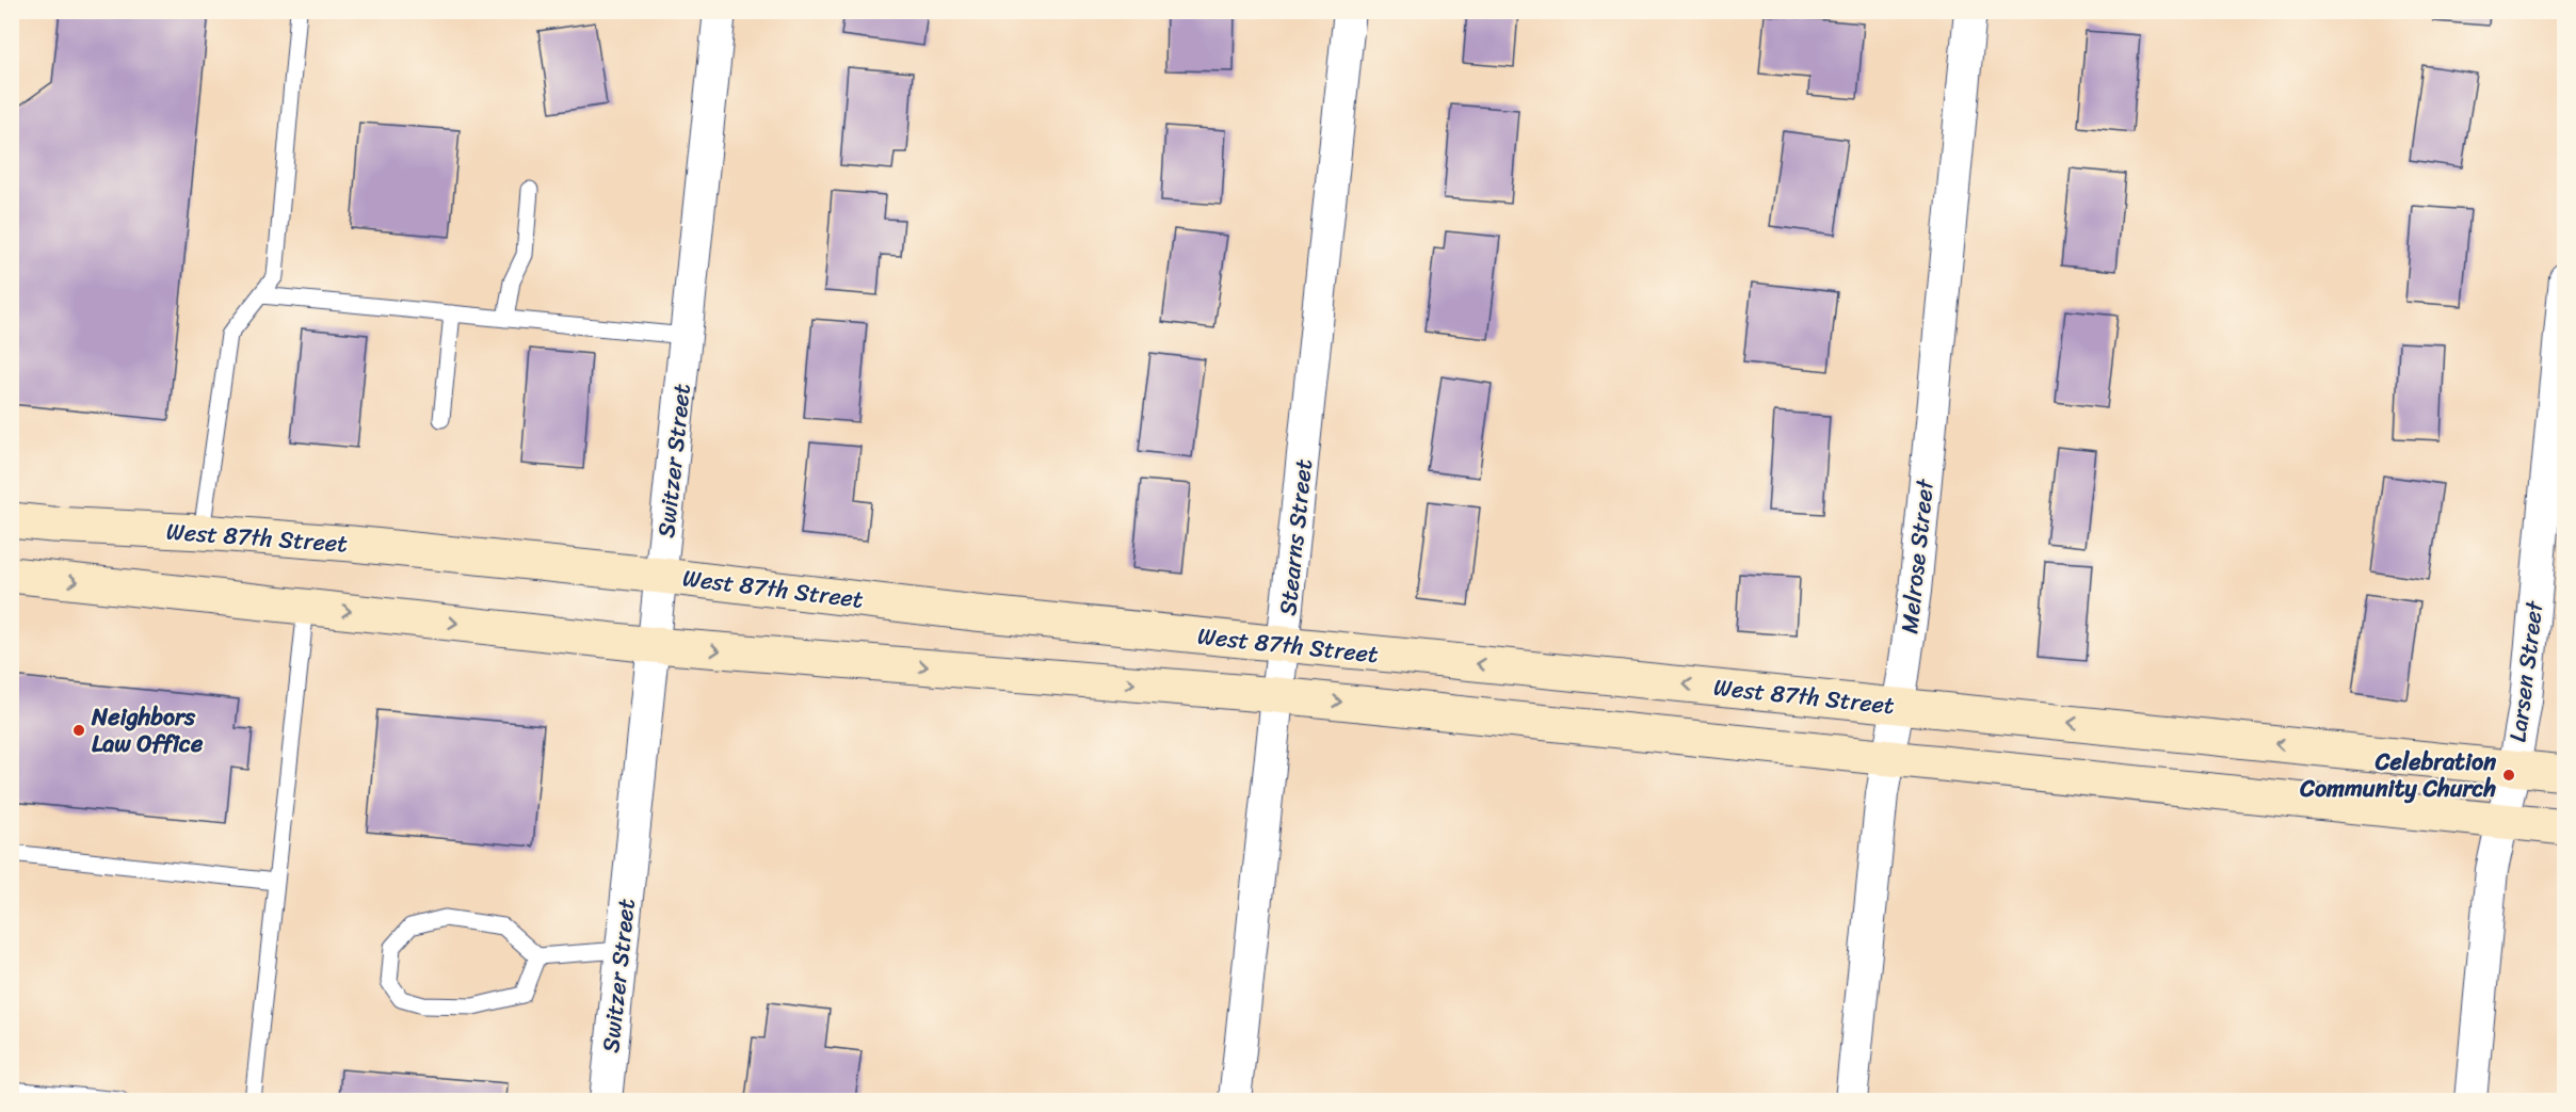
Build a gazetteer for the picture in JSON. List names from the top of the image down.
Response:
{
  "streets": {
    "main road": ["West 87th Street"],
    "street": [
      "Switzer Street",
      "Stearns Street",
      "Melrose Street",
      "Larsen Street"
    ]
  },
  "crossings": [
    ["Switzer Street", "West 87th Street"],
    ["West 87th Street", "Stearns Street"],
    ["West 87th Street", "Melrose Street"],
    ["West 87th Street", "Larsen Street"]
  ],
  "places": ["Neighbors Law Office", "Celebration Community Church"]
}
